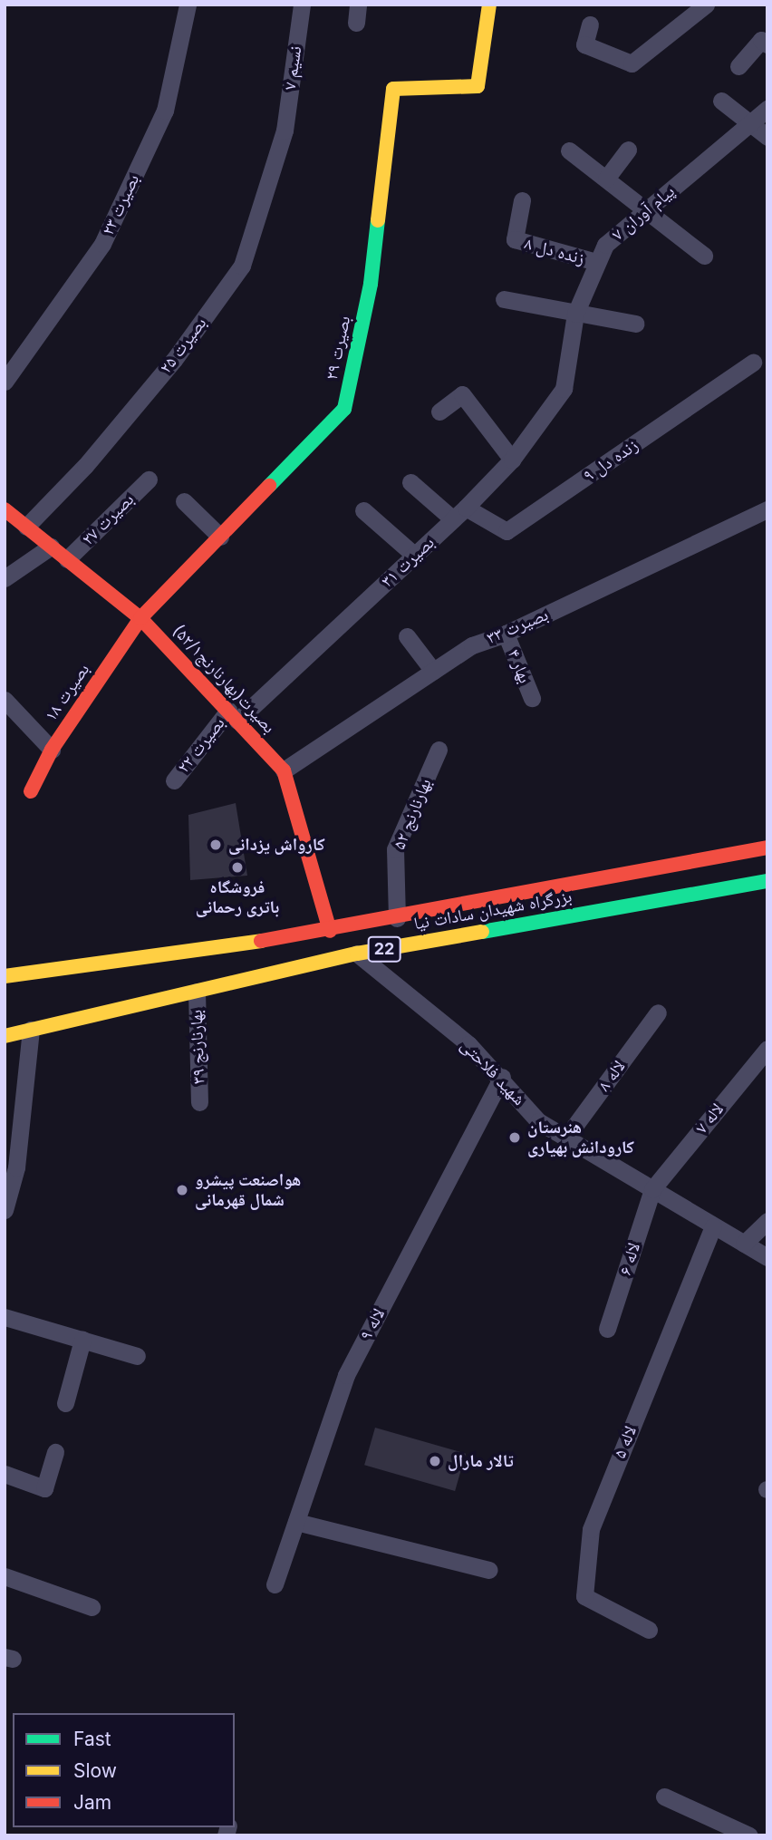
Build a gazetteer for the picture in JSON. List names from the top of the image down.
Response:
{
  "streets": {
    "main road": [
      "بصیرت ۲۹",
      "بصیرت(بهارنارنج۵۲/۱)",
      "بصیرت ۱۸",
      "بزرگراه شهیدان سادات نیا",
      "22"
    ],
    "street": [
      "نسیم ۷",
      "بصیرت ۲۳",
      "پیام آوران ۷",
      "زنده دل ۸",
      "بصیرت ۲۵",
      "زنده دل ۹",
      "بصیرت ۲۷",
      "بصیرت ۳۱",
      "بصیرت ۳۳",
      "بهار ۴",
      "بصیرت ۲۲",
      "بهارنارنج ۵۲",
      "بهارنارنج ۳۹",
      "شهید فلاحتی",
      "لاله ۸",
      "لاله ۷",
      "لاله ۶",
      "لاله ۹",
      "لاله ۵"
    ]
  },
  "crossings": [
    ["نسیم ۷", "بصیرت ۲۵"],
    ["پیام آوران ۷", "زنده دل ۸"],
    ["پیام آوران ۷", "بصیرت ۳۱"],
    ["بصیرت ۲۵", "بصیرت(بهارنارنج۵۲/۱)"],
    ["بصیرت ۲۹", "بصیرت(بهارنارنج۵۲/۱)"],
    ["بصیرت ۲۹", "بصیرت ۱۸"],
    ["زنده دل ۹", "بصیرت ۳۱"],
    ["بصیرت ۲۷", "بصیرت(بهارنارنج۵۲/۱)"],
    ["بصیرت ۳۱", "بصیرت(بهارنارنج۵۲/۱)"],
    ["بصیرت ۳۱", "بصیرت ۲۲"],
    ["بصیرت ۳۳", "بهار ۴"],
    ["بصیرت ۳۳", "بصیرت(بهارنارنج۵۲/۱)"],
    ["بصیرت(بهارنارنج۵۲/۱)", "بصیرت ۱۸"],
    ["بصیرت(بهارنارنج۵۲/۱)", "بصیرت ۲۲"],
    ["بصیرت(بهارنارنج۵۲/۱)", "بزرگراه شهیدان سادات نیا"],
    ["بهارنارنج ۵۲", "بزرگراه شهیدان سادات نیا"],
    ["بزرگراه شهیدان سادات نیا", "بهارنارنج ۳۹"],
    ["بزرگراه شهیدان سادات نیا", "شهید فلاحتی"],
    ["شهید فلاحتی", "لاله ۸"],
    ["شهید فلاحتی", "لاله ۷"],
    ["شهید فلاحتی", "لاله ۶"],
    ["شهید فلاحتی", "لاله ۹"],
    ["شهید فلاحتی", "لاله ۵"],
    ["لاله ۷", "لاله ۶"]
  ],
  "places": [
    "کارواش یزدانی",
    "فروشگاه باتری رحمانی",
    "هنرستان کارودانش بهیاری",
    "هواصنعت پیشرو شمال قهرمانی",
    "تالار مارال"
  ],
  "legend": ["Fast", "Slow", "Jam"]
}
